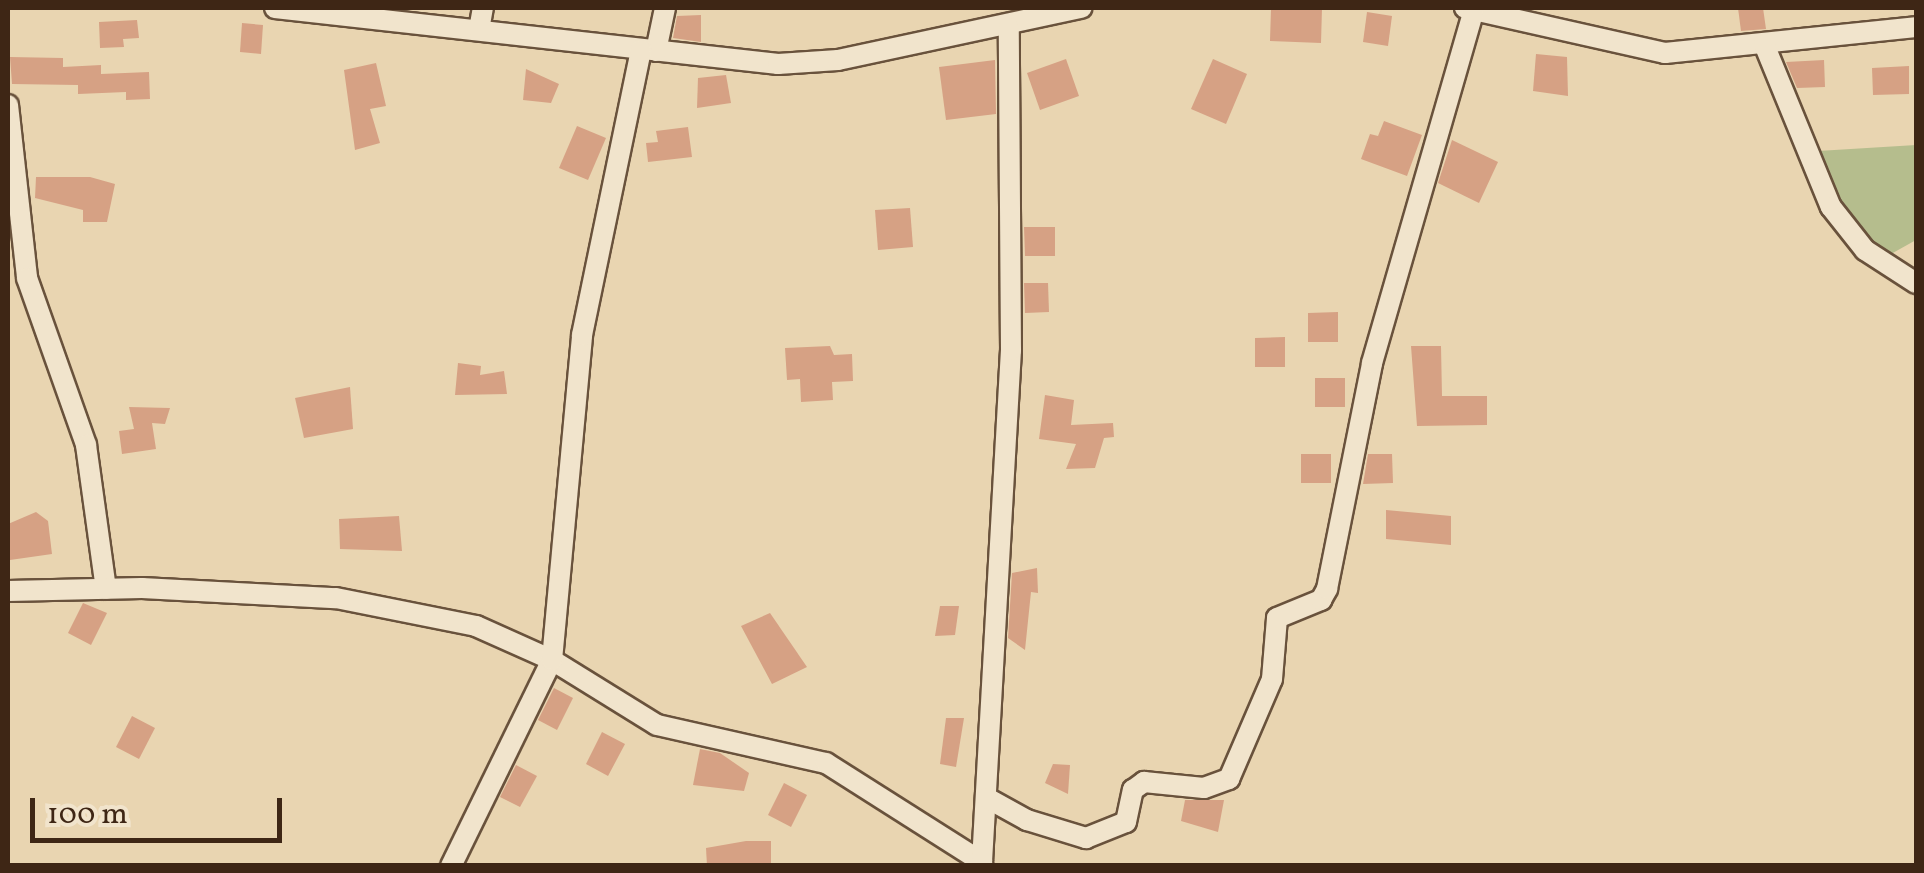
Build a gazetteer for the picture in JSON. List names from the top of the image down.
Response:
{
  "scale_bar": "100 m"
}
